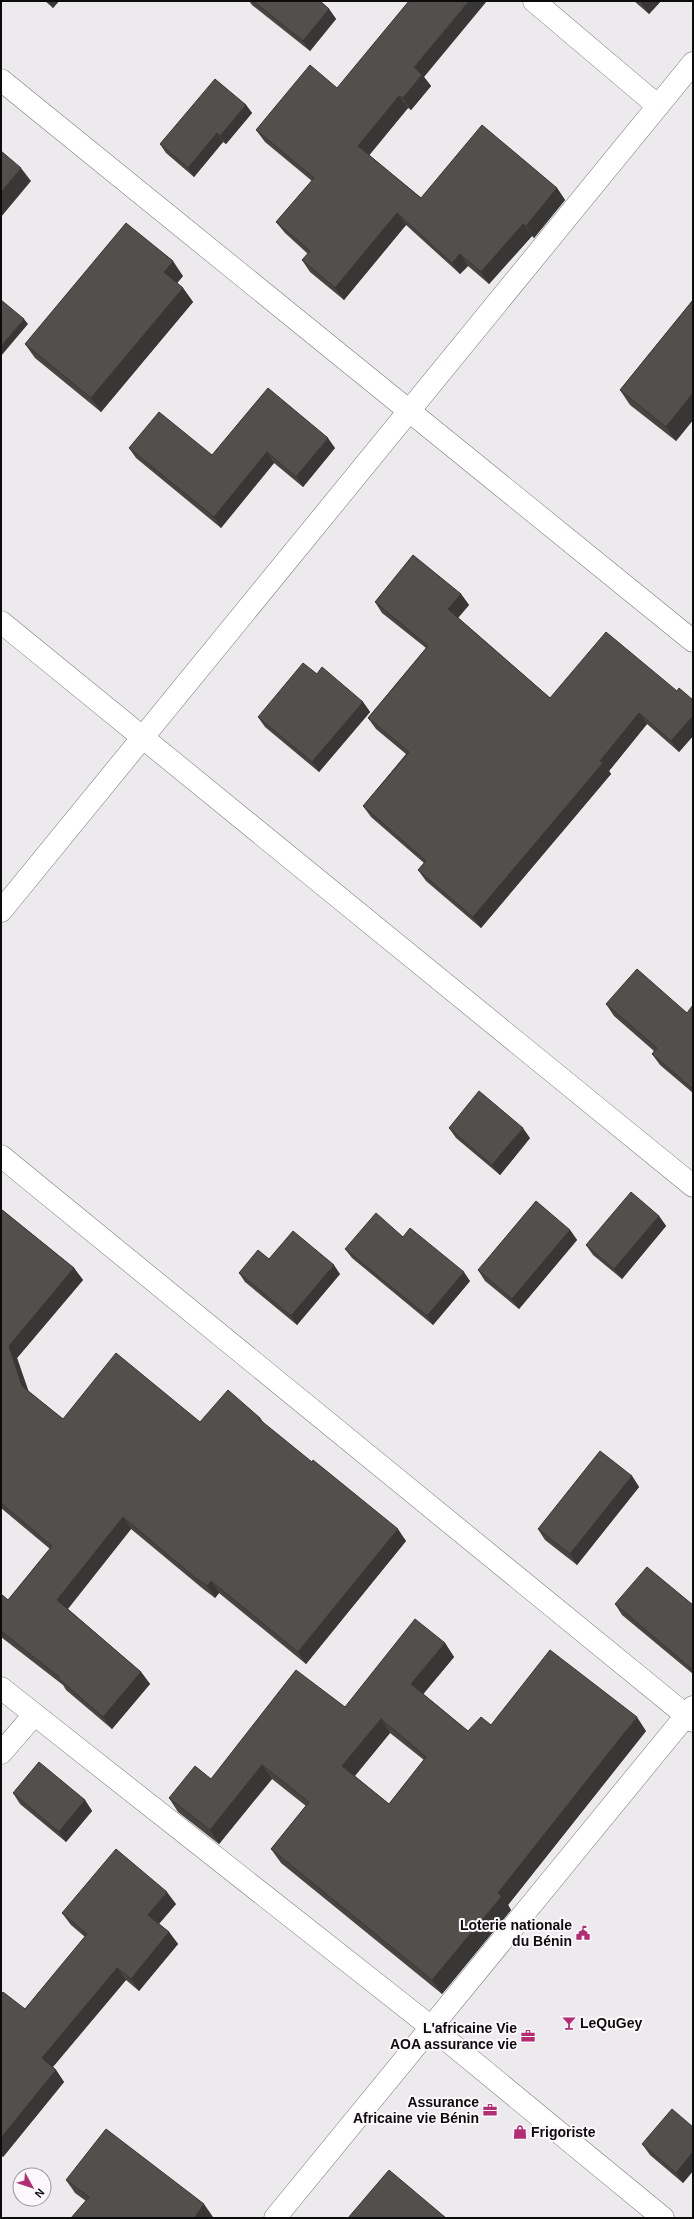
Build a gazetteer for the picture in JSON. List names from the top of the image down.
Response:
{
  "places": {
    "public building": ["Loterie nationale du Bénin"],
    "bar": ["LeQuGey"],
    "office": ["L'africaine Vie AOA assurance vie", "Assurance Africaine vie Bénin"],
    "shop": ["Frigoriste"]
  },
  "north": "bottom right"
}
